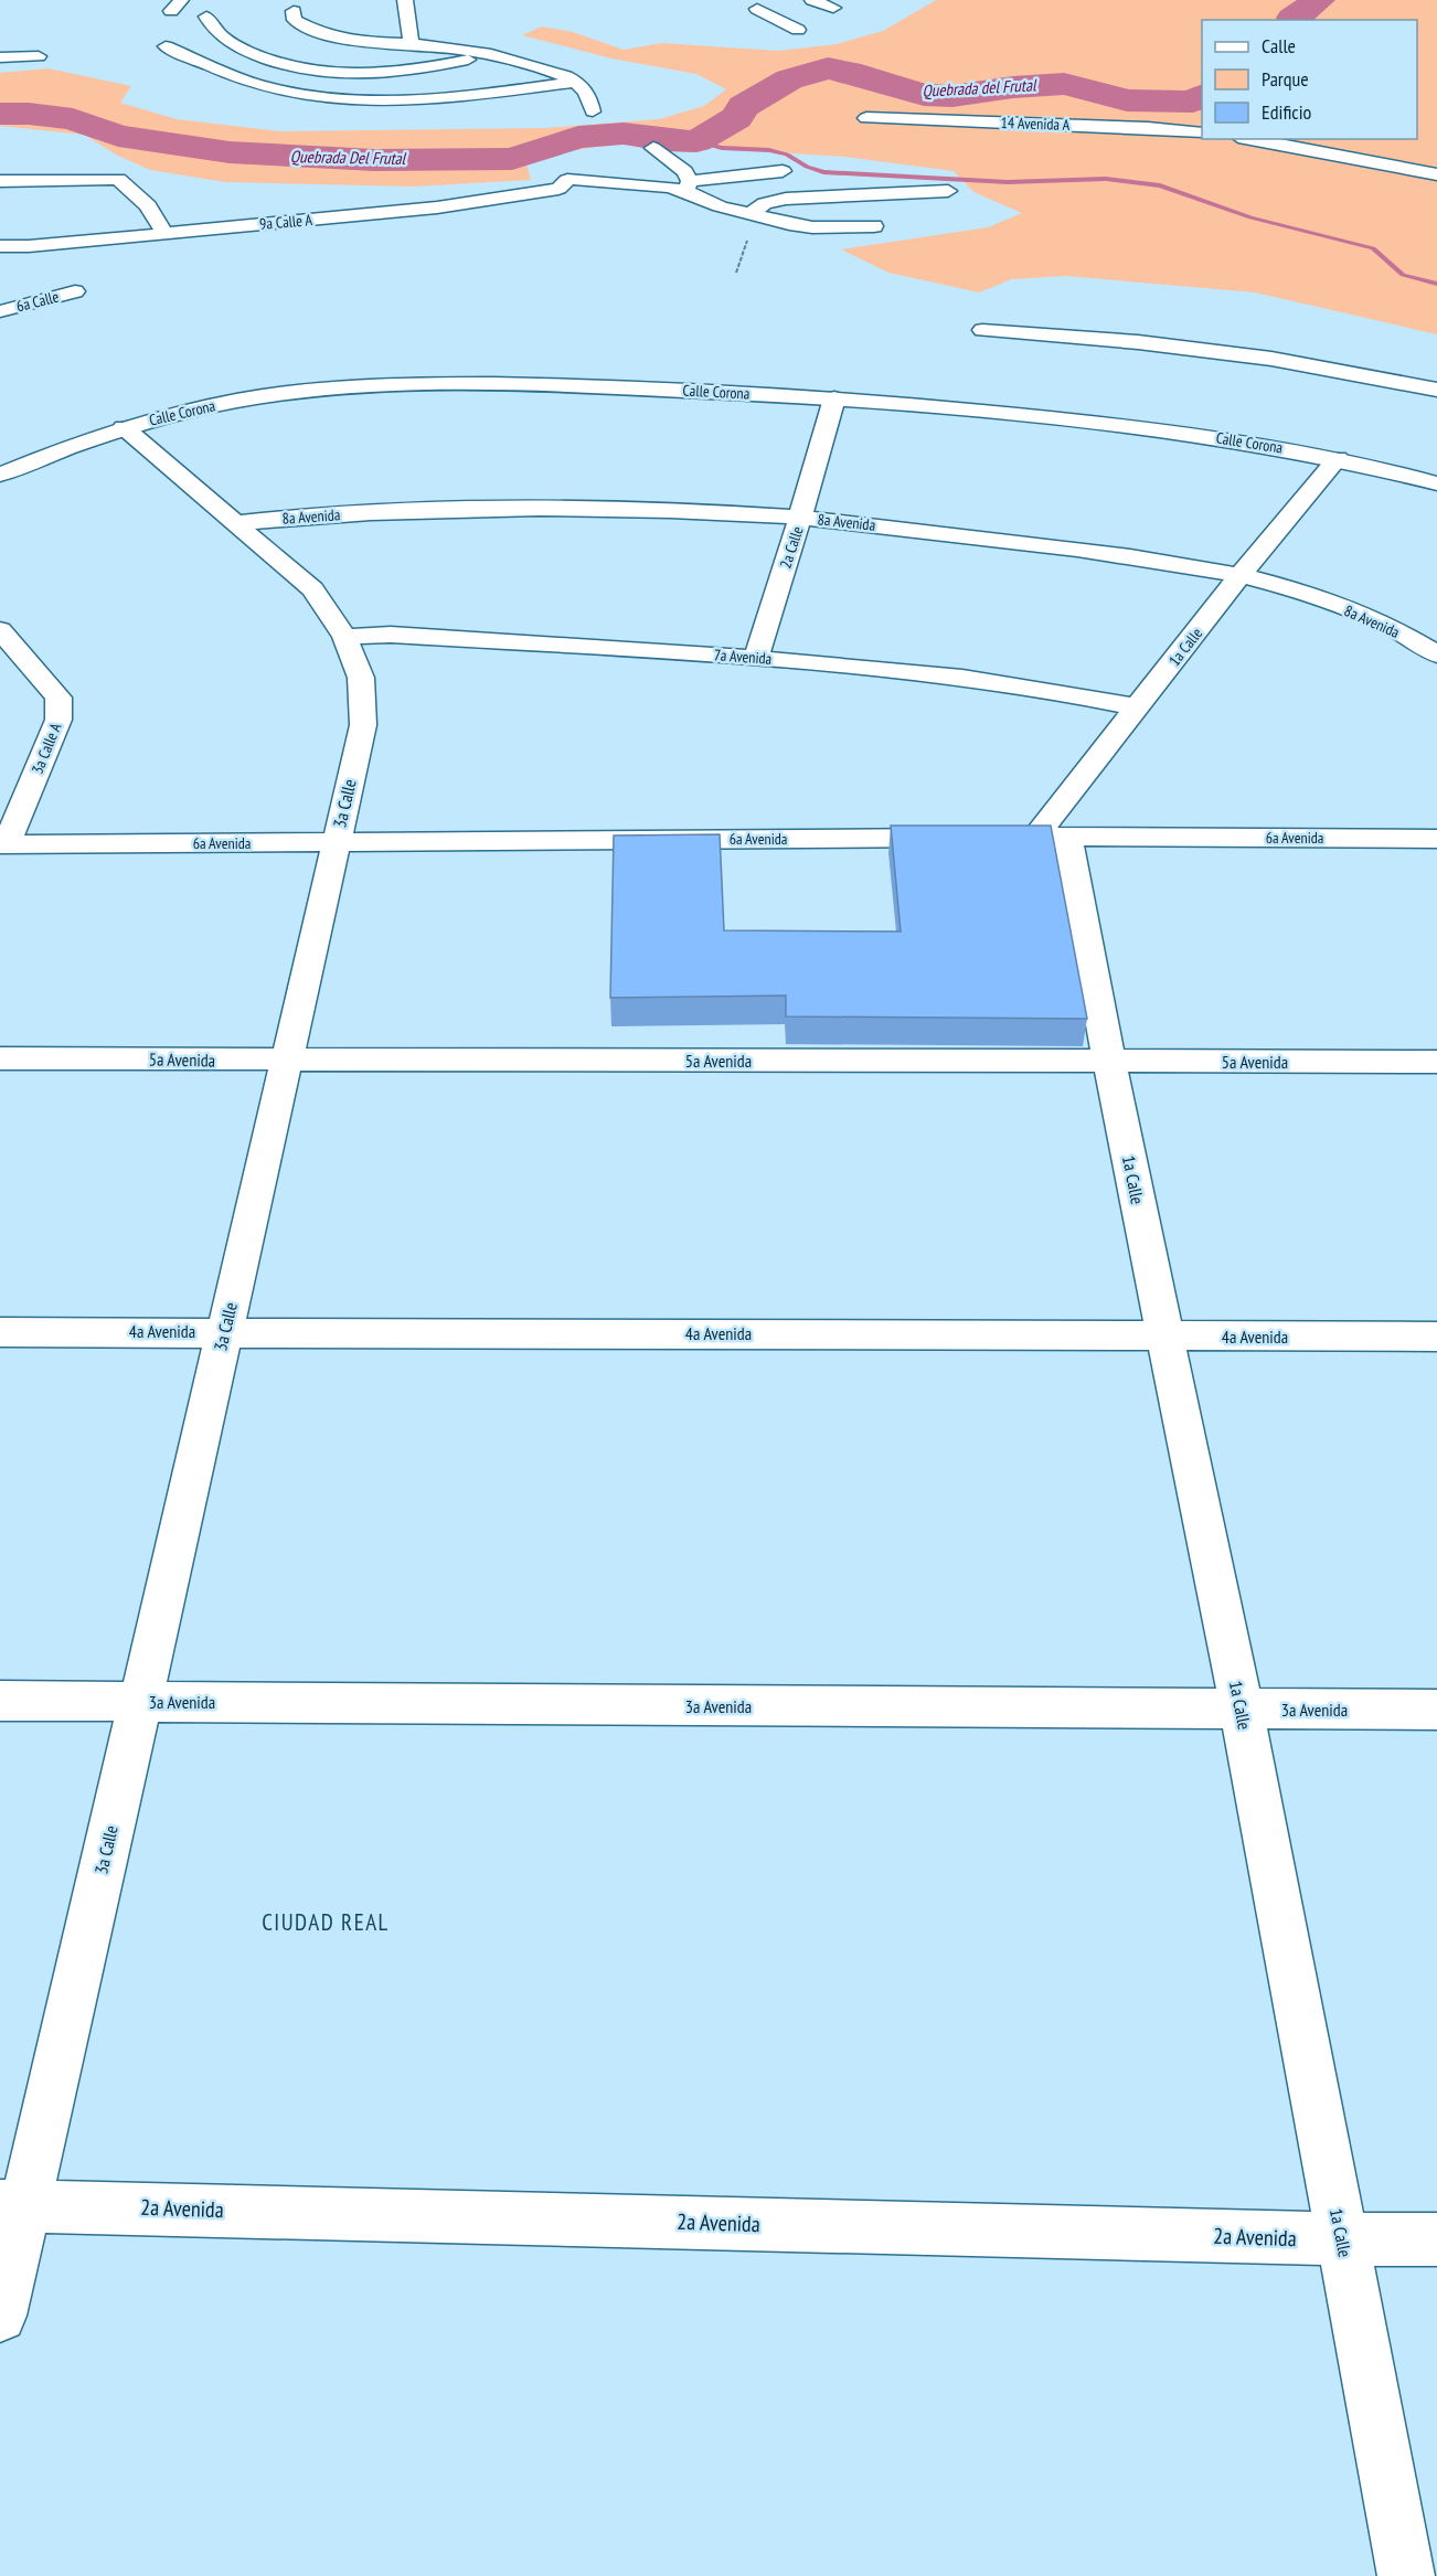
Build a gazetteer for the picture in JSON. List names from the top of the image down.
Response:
{
  "streets": {
    "street": [
      "14 Avenida A",
      "9a Calle A",
      "6a Calle",
      "Calle Corona",
      "8a Avenida",
      "2a Calle",
      "1a Calle",
      "7a Avenida",
      "3a Calle A",
      "3a Calle",
      "6a Avenida",
      "5a Avenida",
      "4a Avenida",
      "3a Avenida",
      "2a Avenida"
    ]
  },
  "crossings": [
    ["Calle Corona", "2a Calle"],
    ["Calle Corona", "1a Calle"],
    ["Calle Corona", "3a Calle"],
    ["8a Avenida", "2a Calle"],
    ["8a Avenida", "1a Calle"],
    ["8a Avenida", "3a Calle"],
    ["2a Calle", "7a Avenida"],
    ["1a Calle", "7a Avenida"],
    ["1a Calle", "6a Avenida"],
    ["1a Calle", "5a Avenida"],
    ["1a Calle", "4a Avenida"],
    ["1a Calle", "3a Avenida"],
    ["1a Calle", "2a Avenida"],
    ["7a Avenida", "3a Calle"],
    ["3a Calle A", "6a Avenida"],
    ["3a Calle", "6a Avenida"],
    ["3a Calle", "5a Avenida"],
    ["3a Calle", "4a Avenida"],
    ["3a Calle", "3a Avenida"],
    ["3a Calle", "2a Avenida"]
  ],
  "districts": ["CIUDAD REAL"],
  "water": ["Quebrada del Frutal", "Quebrada Del Frutal"],
  "legend": ["Calle", "Parque", "Edificio"]
}
